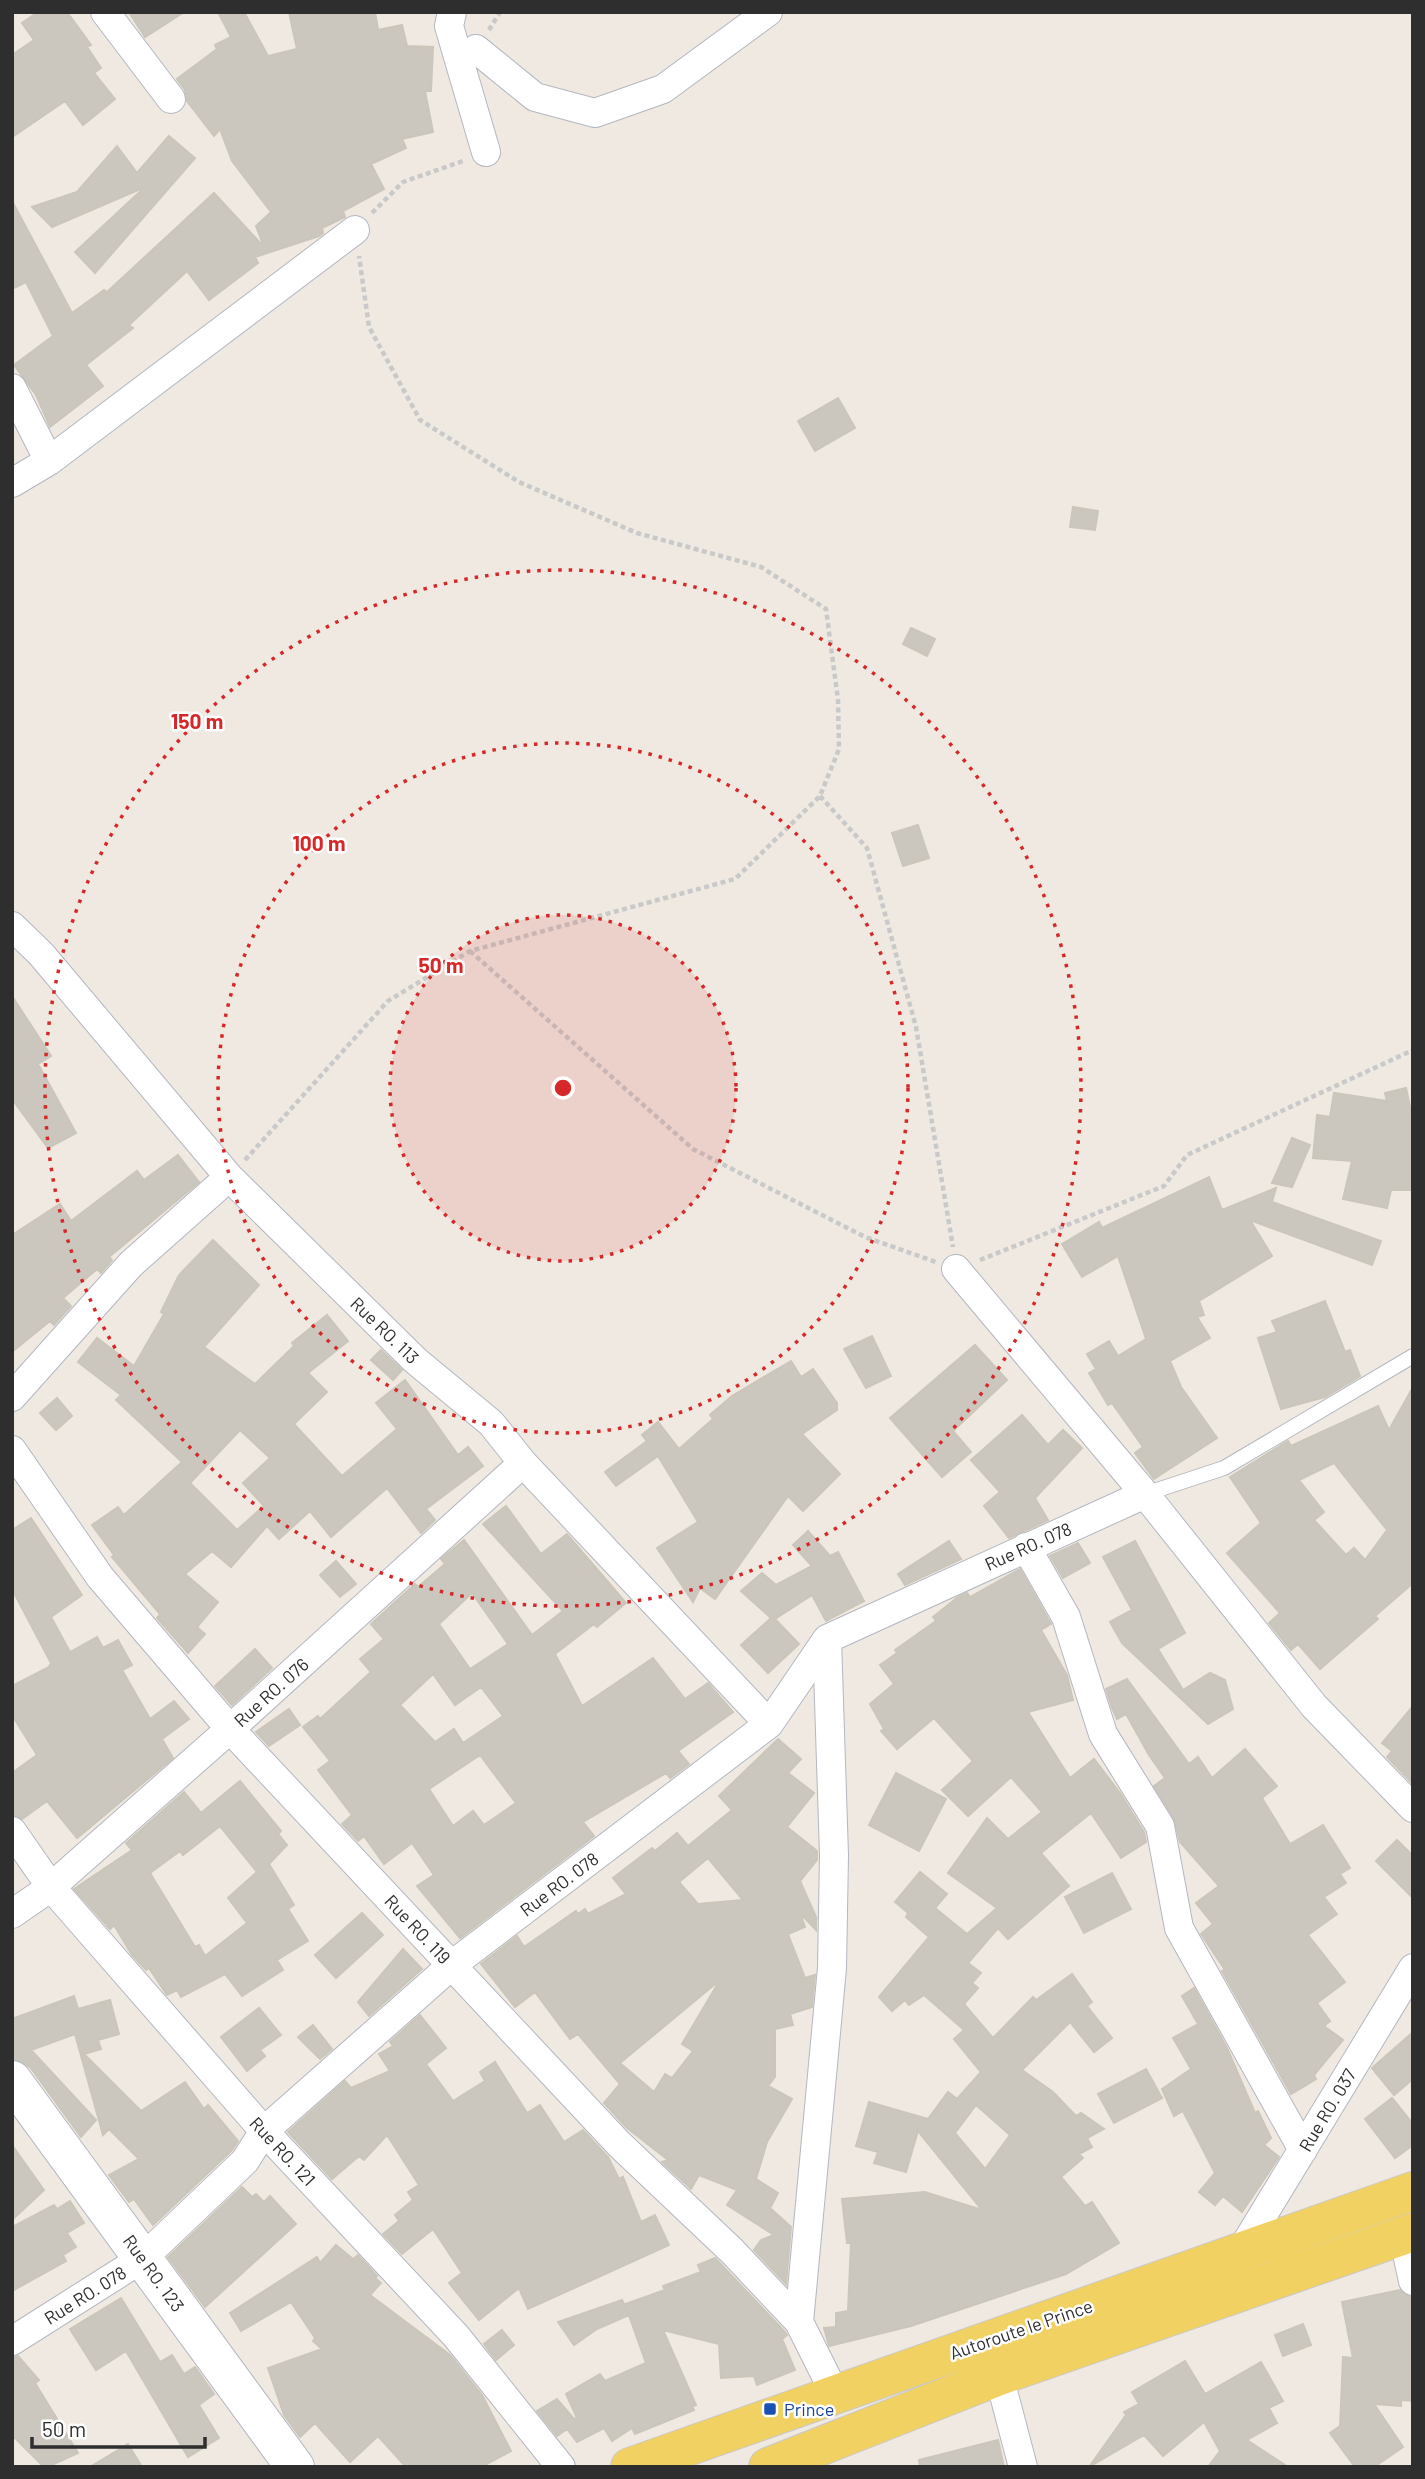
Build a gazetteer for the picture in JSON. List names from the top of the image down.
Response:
{
  "streets": {
    "main road": ["Autoroute le Prince"],
    "street": [
      "Rue RO. 113",
      "Rue RO. 078",
      "Rue RO. 076",
      "Rue RO. 119",
      "Rue RO. 037",
      "Rue RO. 121",
      "Rue RO. 123"
    ]
  },
  "crossings": [
    ["Rue RO. 113", "Rue RO. 078"],
    ["Rue RO. 113", "Rue RO. 076"],
    ["Rue RO. 078", "Rue RO. 119"],
    ["Rue RO. 078", "Rue RO. 121"],
    ["Rue RO. 078", "Rue RO. 123"],
    ["Rue RO. 076", "Rue RO. 119"],
    ["Rue RO. 076", "Rue RO. 121"],
    ["Rue RO. 119", "Autoroute le Prince"],
    ["Rue RO. 037", "Autoroute le Prince"]
  ],
  "places": {
    "transit": ["Prince"]
  },
  "scale_bar": "50 m",
  "rings": ["150 m", "100 m", "50 m"]
}
